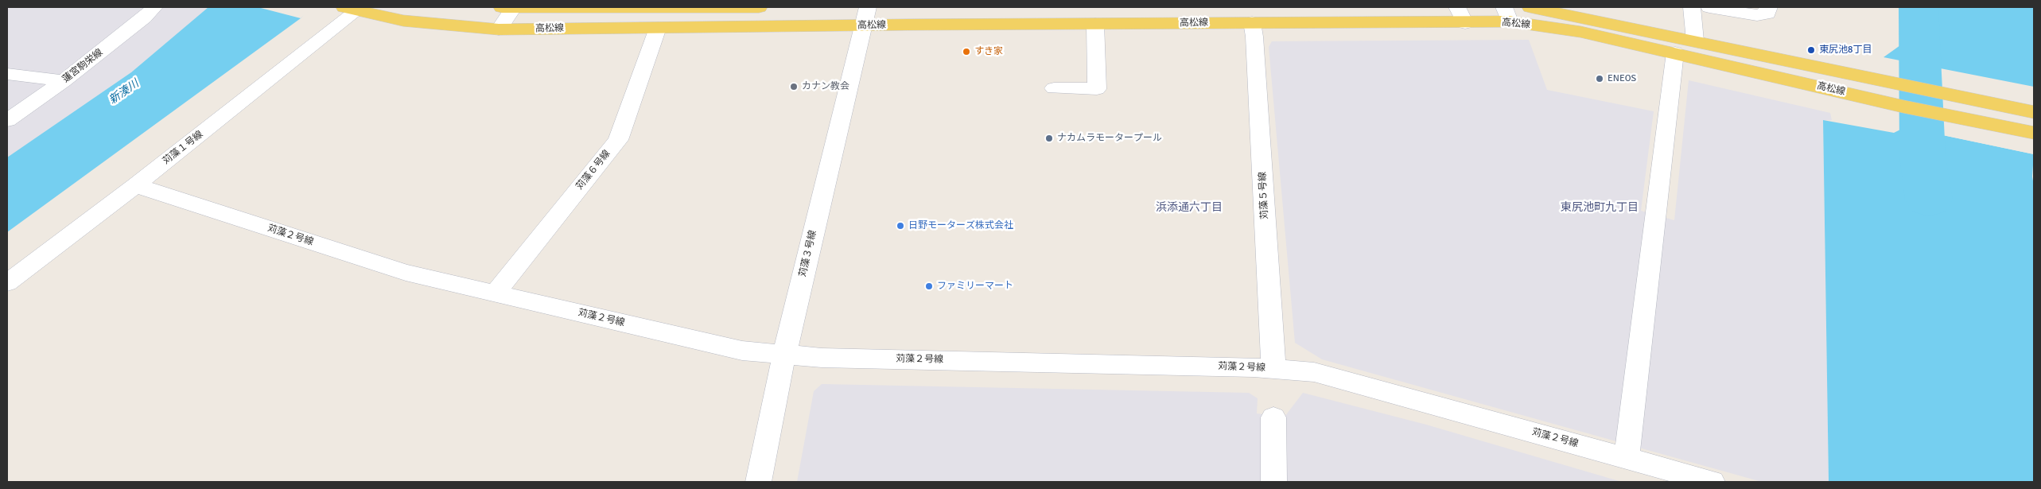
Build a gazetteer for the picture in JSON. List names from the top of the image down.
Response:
{
  "streets": {
    "main road": ["高松線"],
    "street": [
      "蓮宮駒栄線",
      "苅藻１号線",
      "苅藻６号線",
      "苅藻５号線",
      "苅藻２号線",
      "苅藻３号線"
    ]
  },
  "crossings": [
    ["高松線", "苅藻１号線"],
    ["高松線", "苅藻６号線"],
    ["高松線", "苅藻５号線"],
    ["高松線", "苅藻３号線"],
    ["苅藻１号線", "苅藻２号線"],
    ["苅藻６号線", "苅藻２号線"],
    ["苅藻５号線", "苅藻２号線"],
    ["苅藻２号線", "苅藻３号線"]
  ],
  "districts": ["浜添通六丁目", "東尻池町九丁目"],
  "water": ["新湊川"],
  "places": [
    "東尻池8丁目",
    "すき家",
    "ENEOS",
    "カナン教会",
    "ナカムラモータープール",
    "日野モーターズ株式会社",
    "ファミリーマート"
  ]
}
